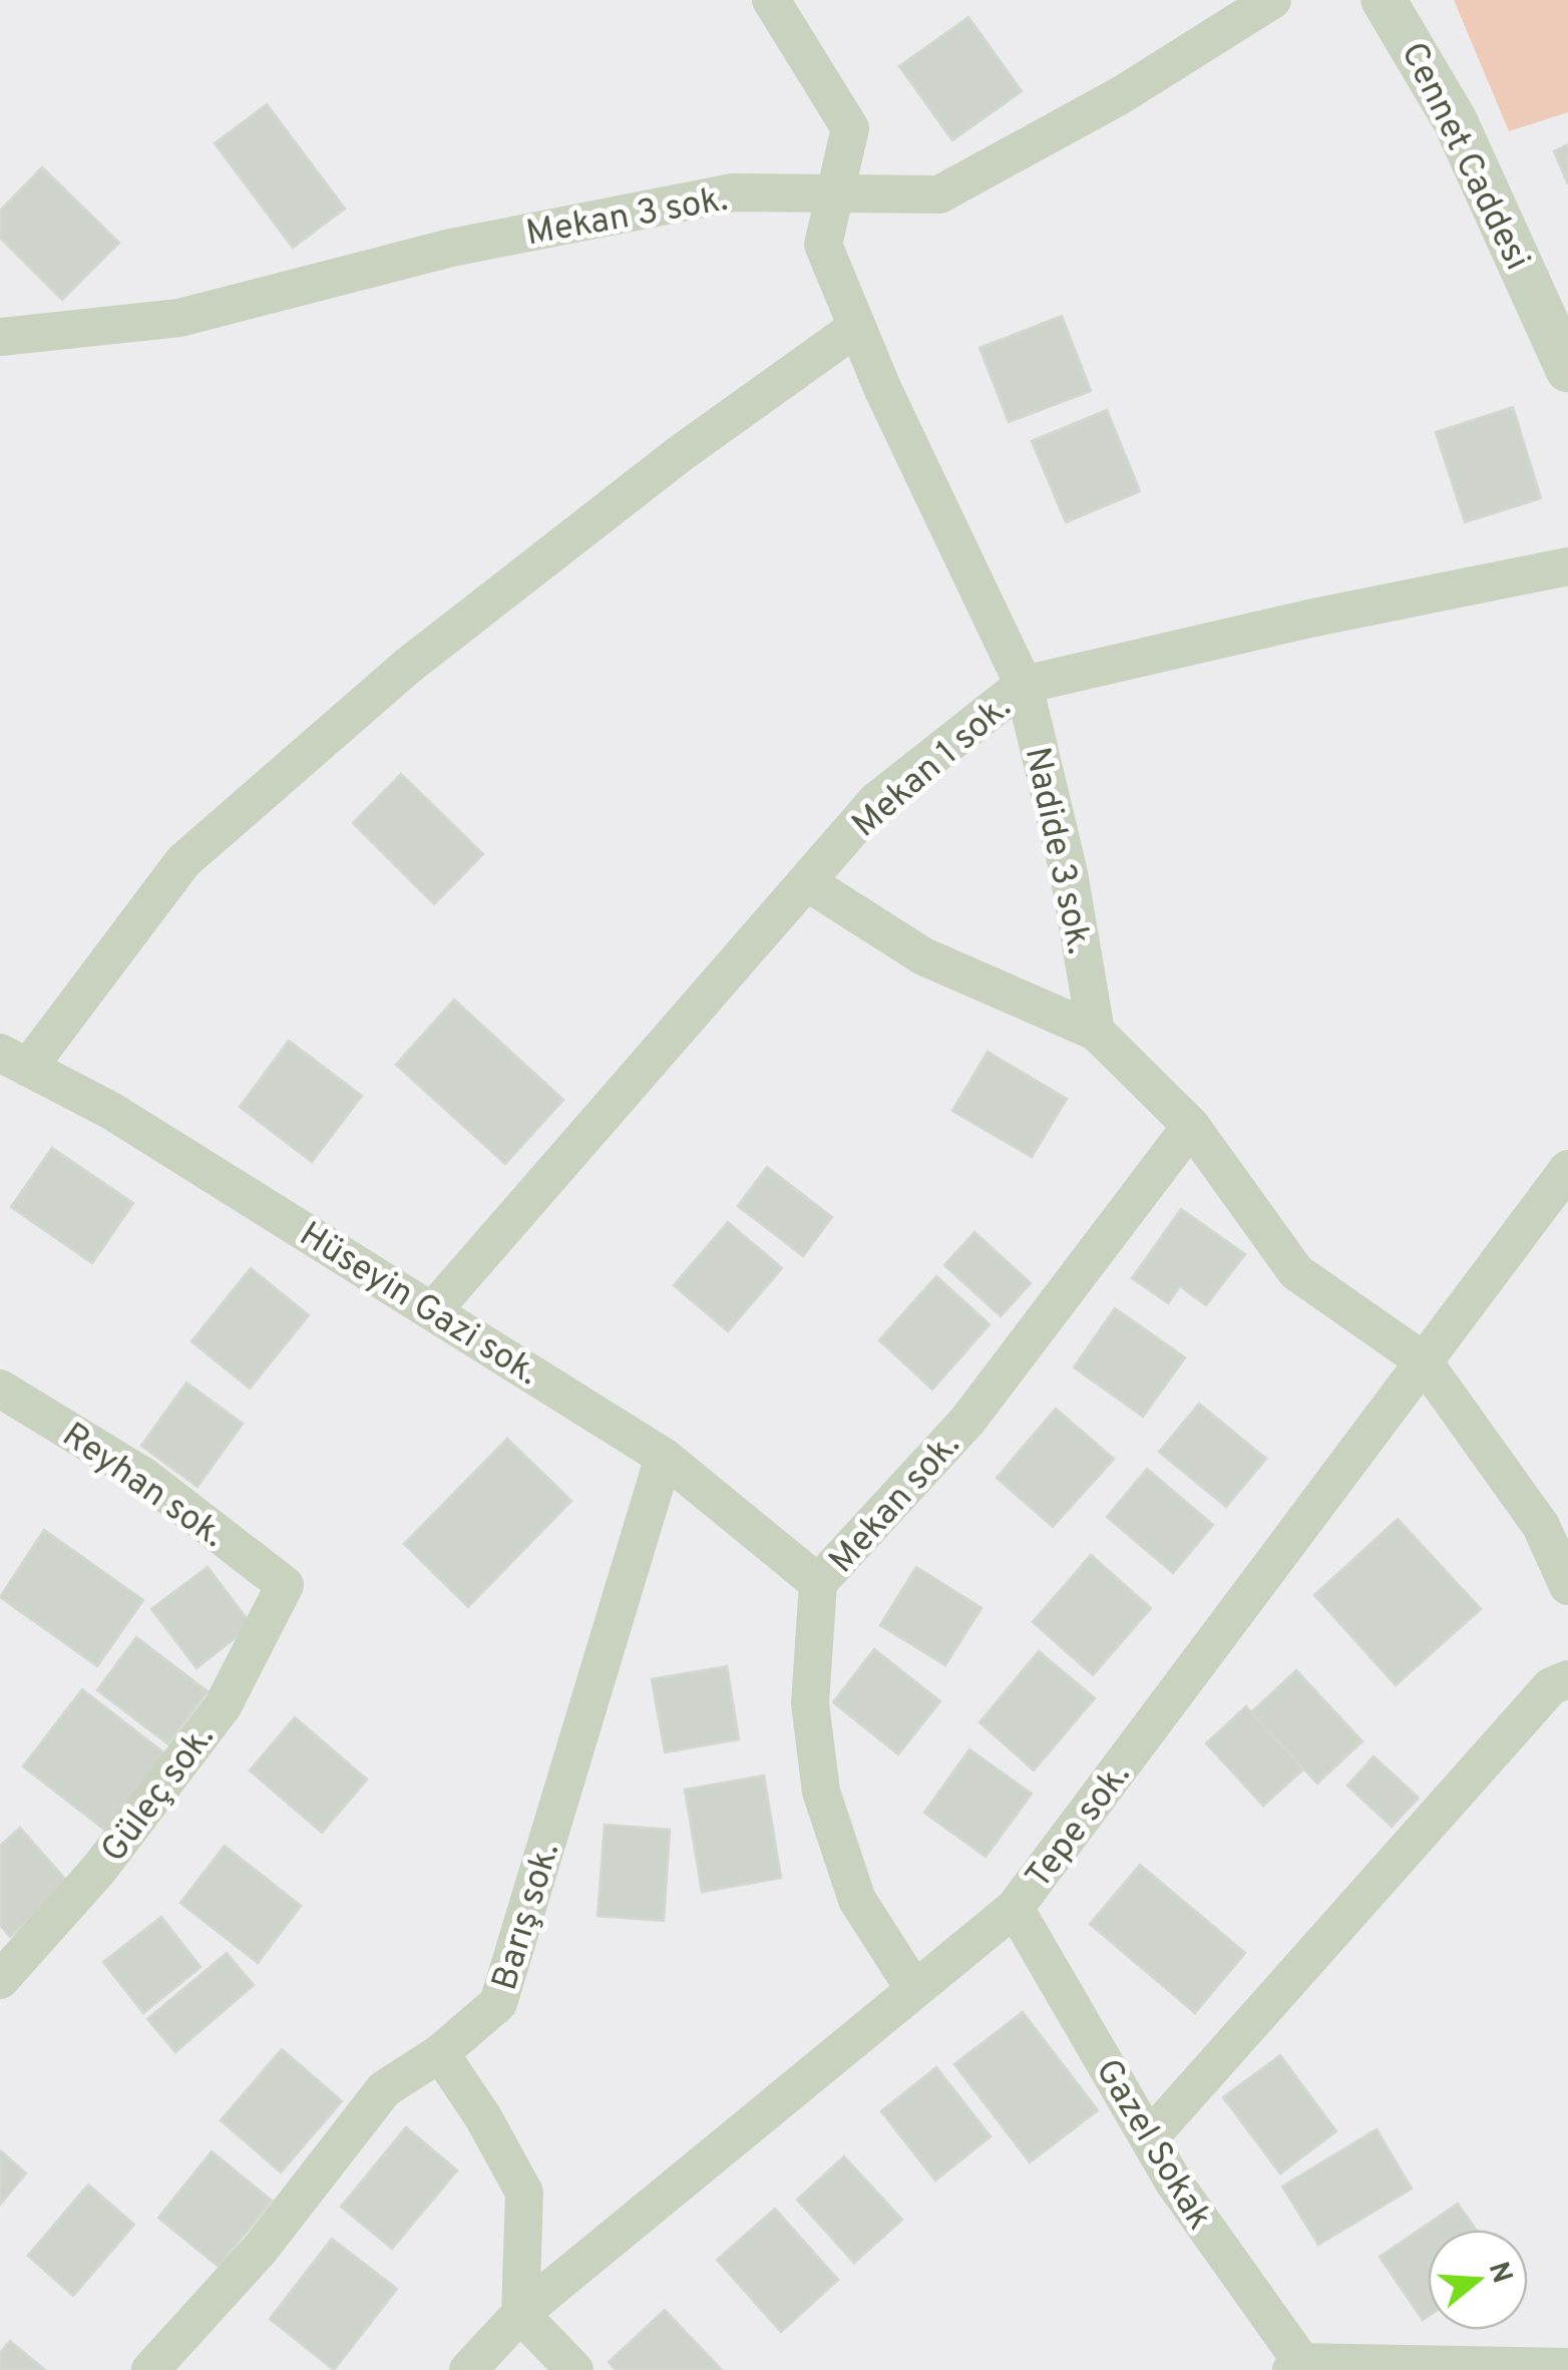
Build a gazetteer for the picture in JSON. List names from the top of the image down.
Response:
{
  "streets": {
    "street": [
      "Cennet Caddesi",
      "Mekan 3 sok.",
      "Mekan 1 sok.",
      "Nadide 3 sok.",
      "Hüseyin Gazi sok.",
      "Reyhan sok.",
      "Mekan sok.",
      "Güleç sok.",
      "Tepe sok.",
      "Barış sok.",
      "Gazel Sokak"
    ]
  },
  "crossings": [
    ["Mekan 3 sok.", "Nadide 3 sok."],
    ["Mekan 1 sok.", "Nadide 3 sok."],
    ["Mekan 1 sok.", "Hüseyin Gazi sok."],
    ["Hüseyin Gazi sok.", "Mekan sok."],
    ["Hüseyin Gazi sok.", "Barış sok."],
    ["Reyhan sok.", "Güleç sok."],
    ["Mekan sok.", "Tepe sok."],
    ["Tepe sok.", "Gazel Sokak"]
  ],
  "north": "right"
}
